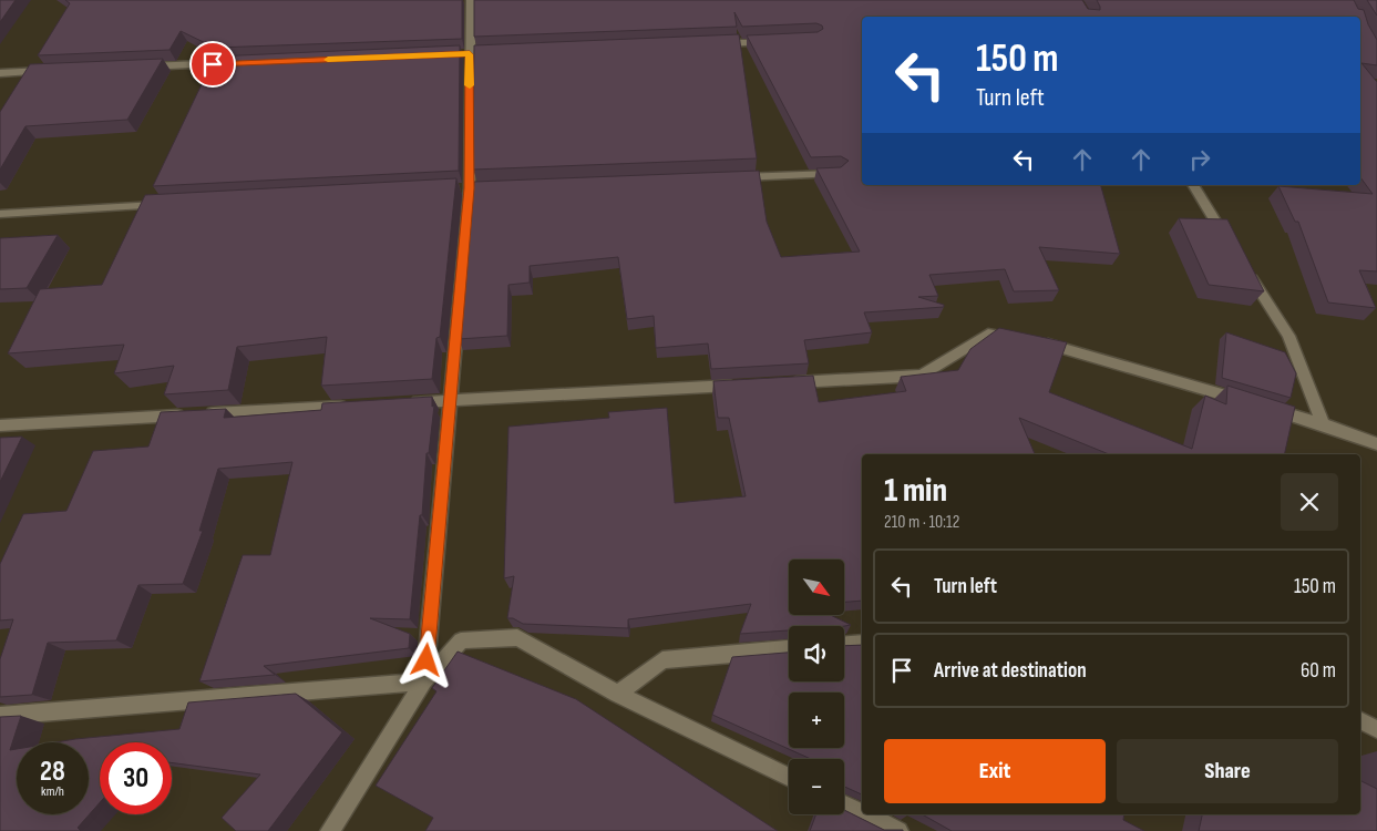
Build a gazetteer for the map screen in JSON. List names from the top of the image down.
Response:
{
  "north": "bottom right",
  "page": {
    "turn": ["150 m", "Turn left"],
    "heading": ["1 min", "210 m · 10:12"],
    "list": [
      {
        "name": "Turn left",
        "value": "150 m"
      },
      {
        "name": "Arrive at destination",
        "value": "60 m"
      }
    ],
    "map_buttons": ["+", "−"],
    "buttons": ["Exit", "Share"],
    "speed": "28 km/h",
    "limit": "30"
  }
}
